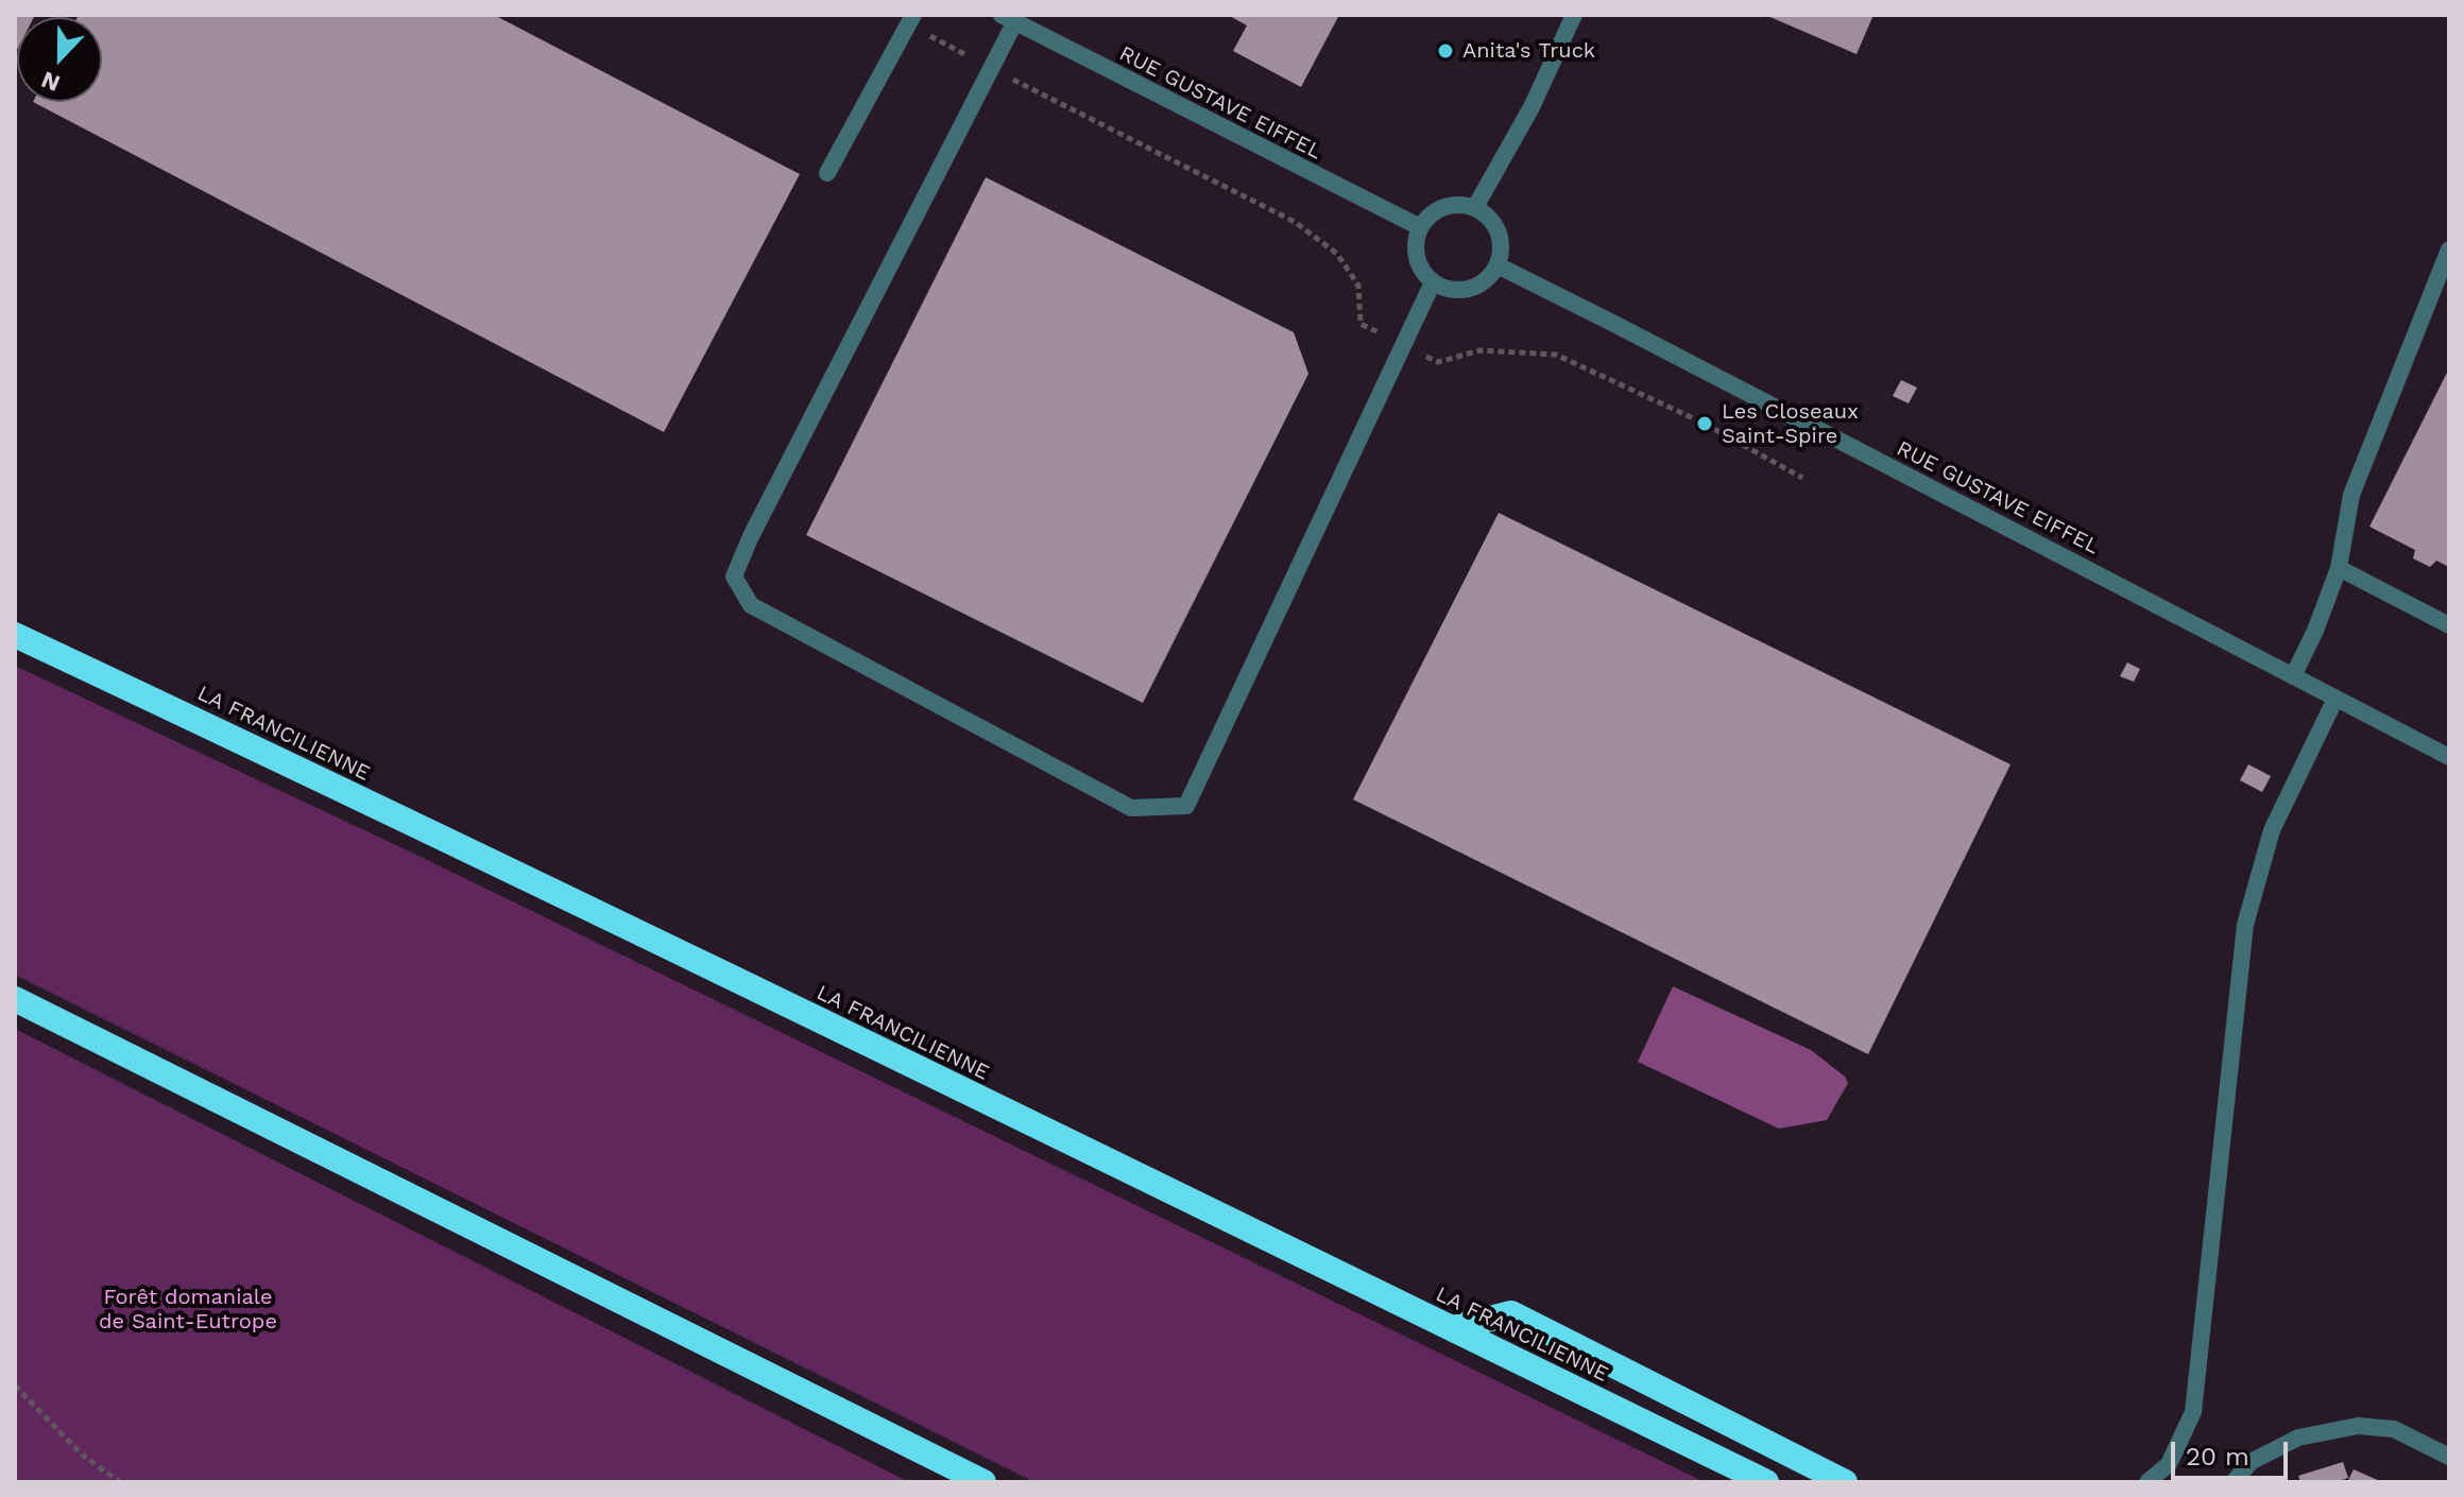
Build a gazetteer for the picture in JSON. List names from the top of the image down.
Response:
{
  "streets": {
    "highway": ["LA FRANCILIENNE"],
    "street": ["RUE GUSTAVE EIFFEL"]
  },
  "parks": ["Forêt domaniale de Saint-Eutrope"],
  "places": ["Anita's Truck", "Les Closeaux Saint-Spire"],
  "scale_bar": "20 m",
  "north": "bottom"
}
